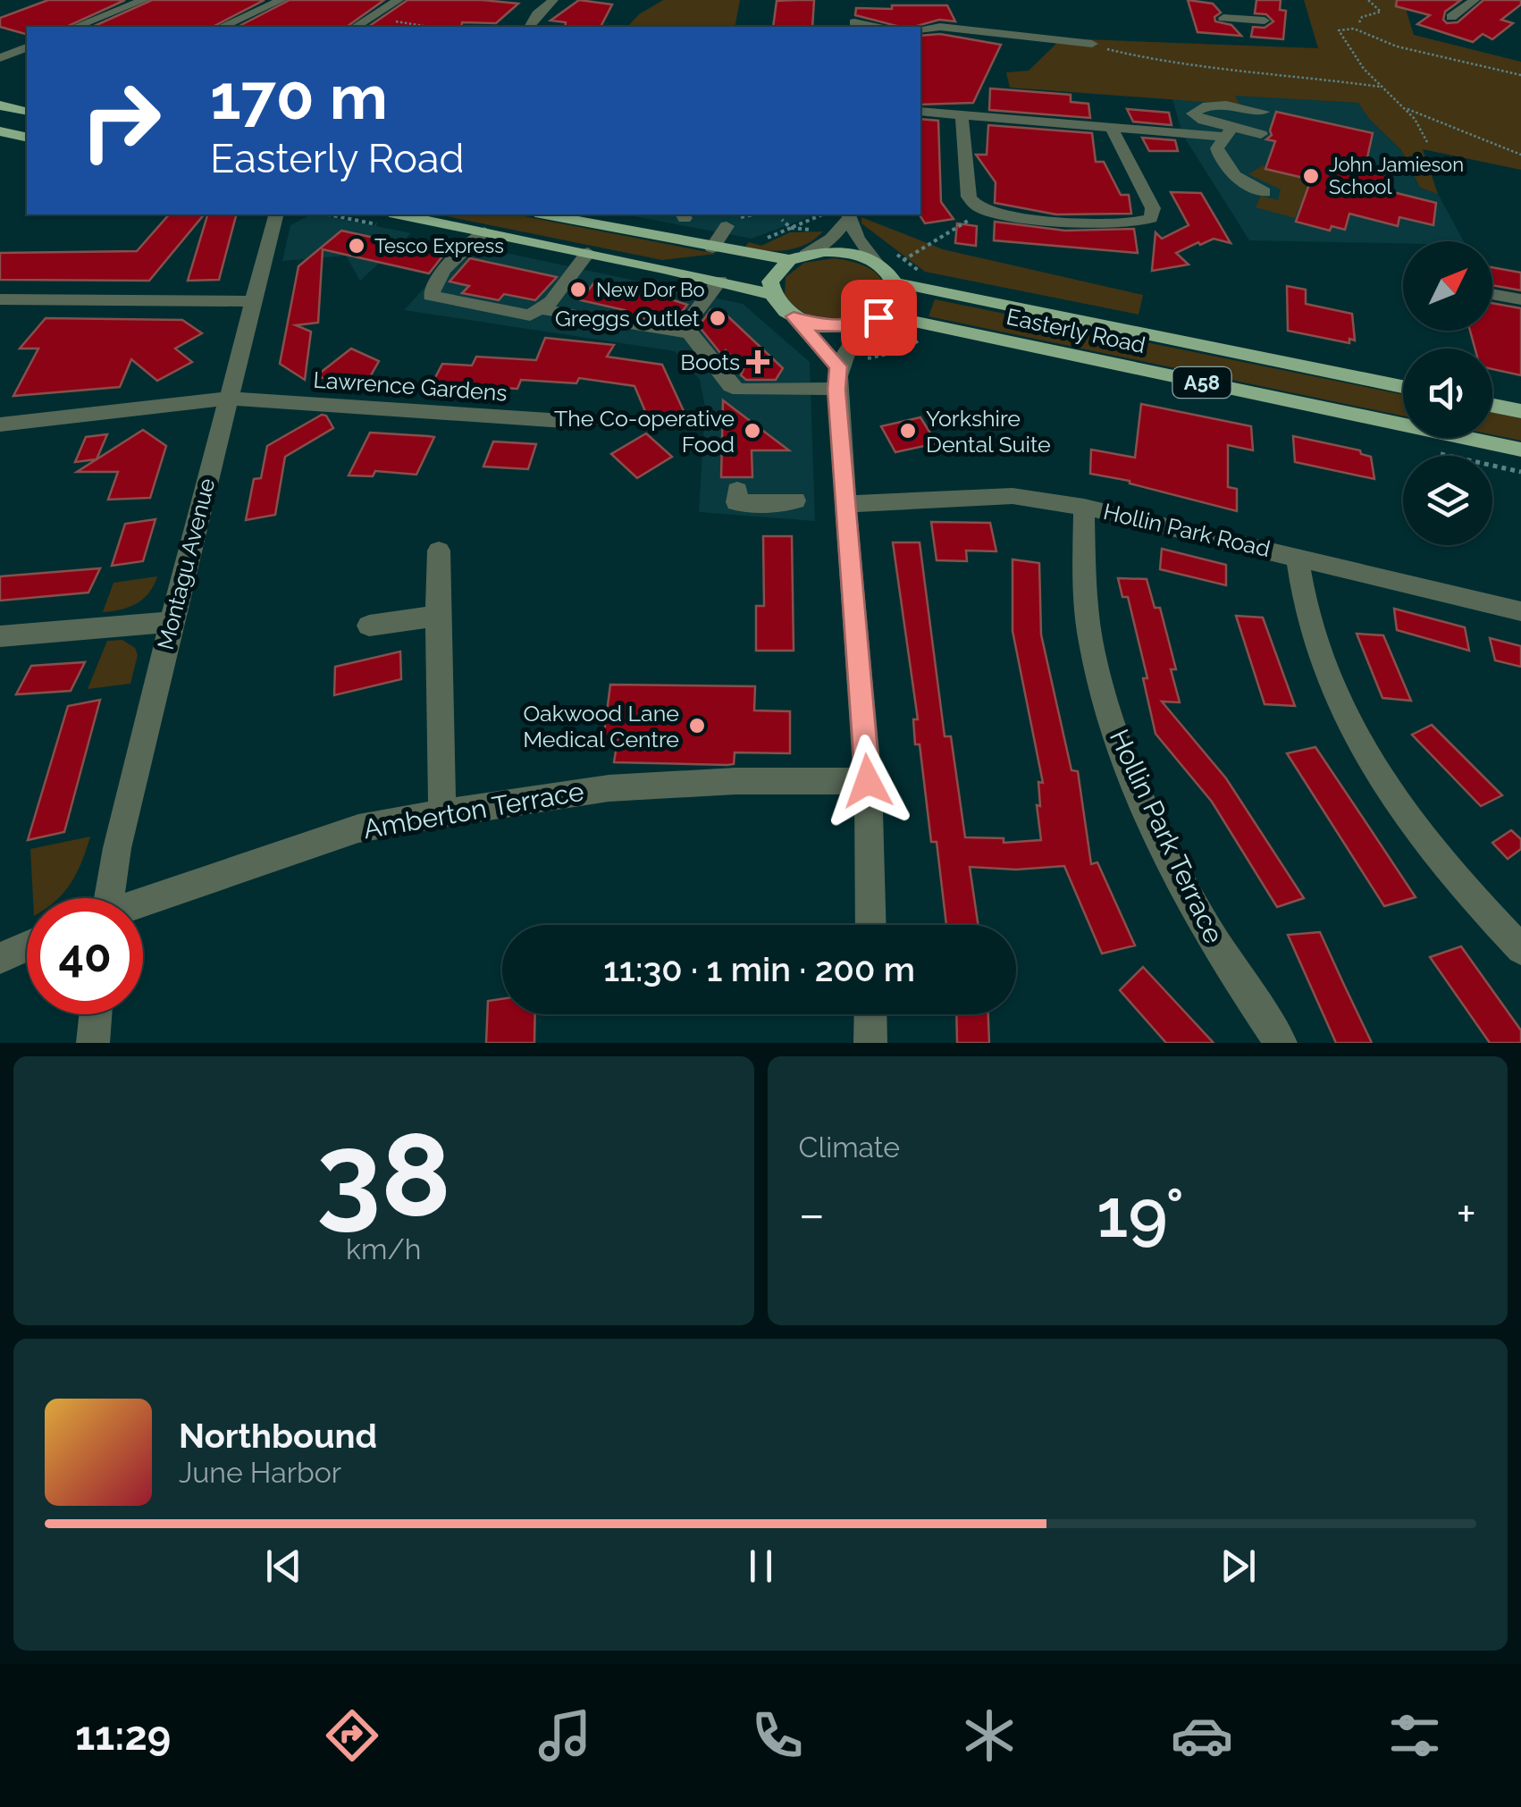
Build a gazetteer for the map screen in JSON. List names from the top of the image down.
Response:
{
  "streets": {
    "main road": ["Easterly Road", "A58"],
    "street": [
      "Lawrence Gardens",
      "Hollin Park Road",
      "Montagu Avenue",
      "Amberton Terrace",
      "Hollin Park Terrace"
    ]
  },
  "crossings": [
    ["Lawrence Gardens", "Montagu Avenue"],
    ["Hollin Park Road", "Hollin Park Terrace"]
  ],
  "places": {
    "other": [
      "John Jamieson School",
      "Tesco Express",
      "New Dor Bo",
      "Greggs Outlet",
      "The Co-operative Food",
      "Yorkshire Dental Suite",
      "Oakwood Lane Medical Centre"
    ],
    "health": ["Boots"]
  },
  "north": "top right",
  "page": {
    "turn": ["170 m", "Easterly Road"],
    "limit": "40",
    "trip": "11:30 · 1 min · 200 m",
    "tile": [
      ["38", "km/h"],
      "Climate"
    ],
    "heat": ["−", "19°", "+"],
    "song": ["Northbound", "June Harbor"],
    "tabs": "11:29"
  }
}
